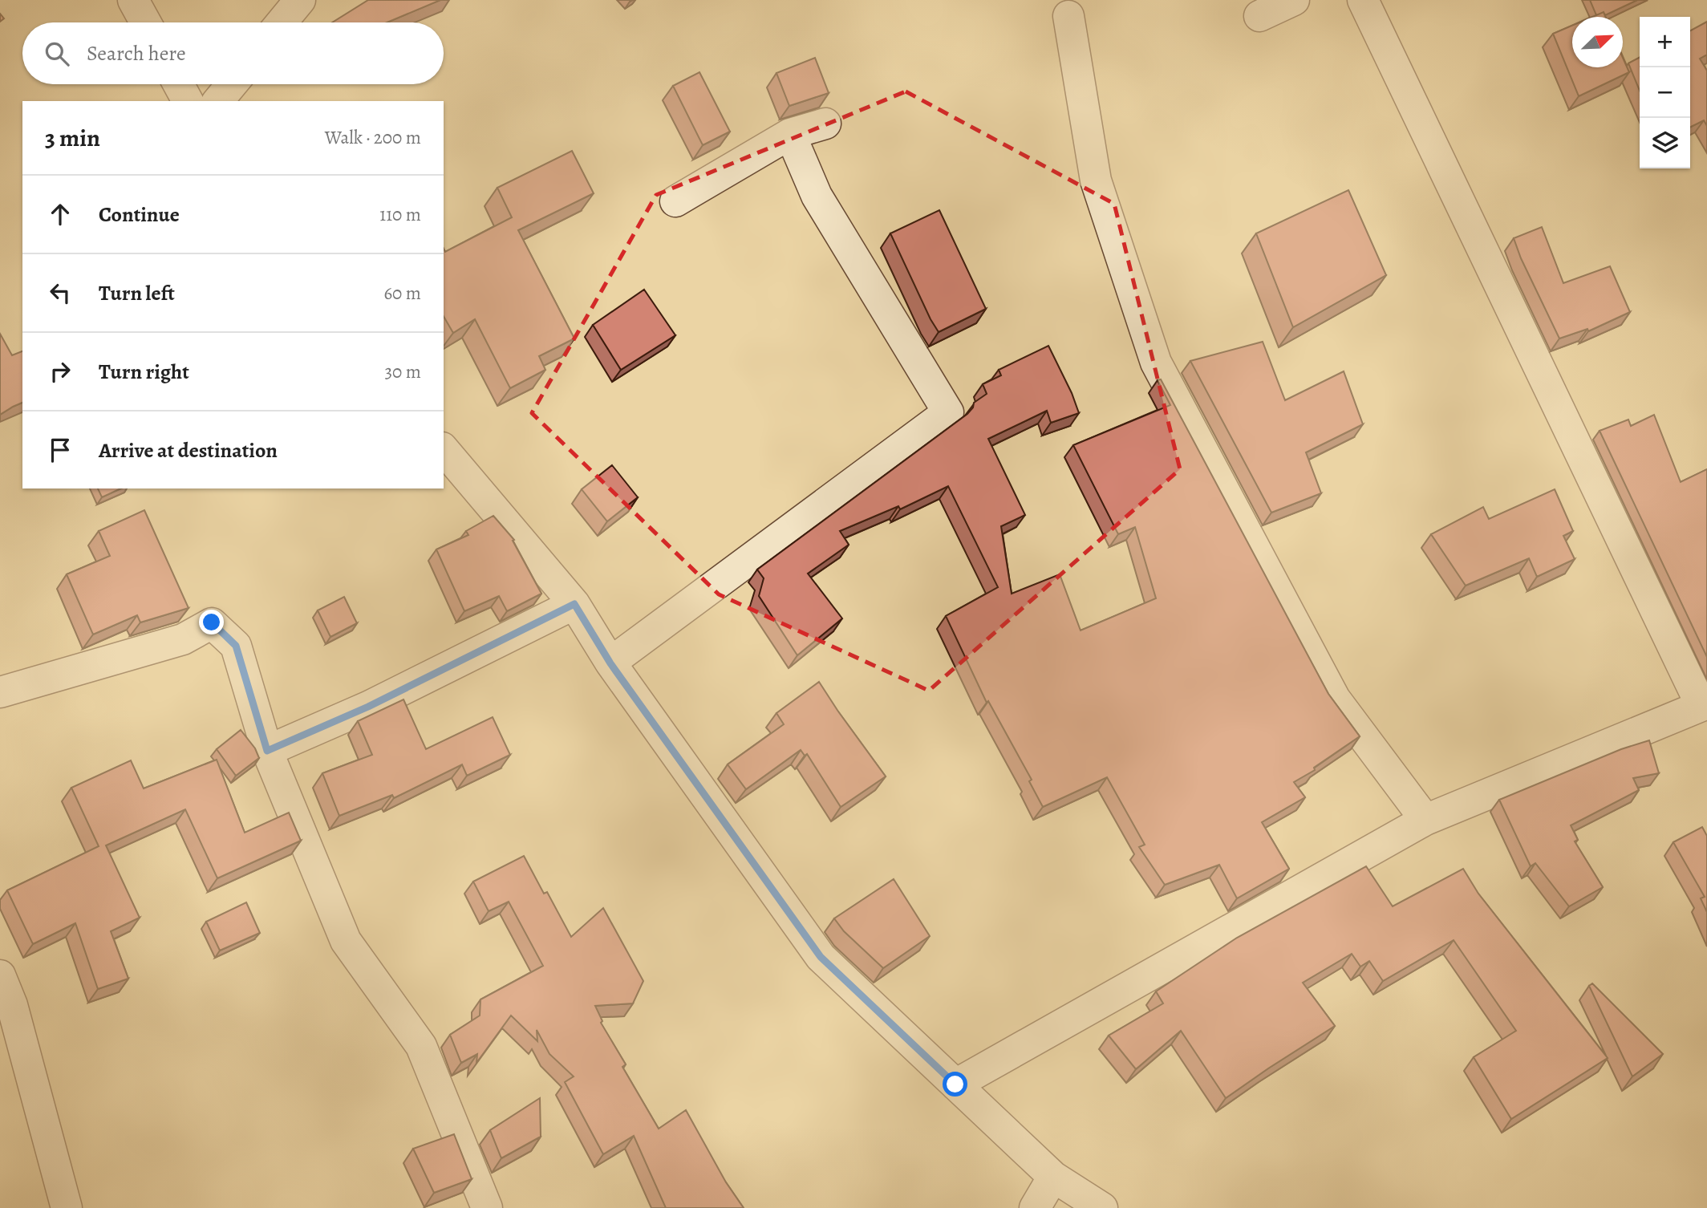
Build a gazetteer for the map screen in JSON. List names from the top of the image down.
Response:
{
  "north": "top right",
  "page": {
    "map_buttons": ["+", "−"],
    "search": "Search here",
    "heading": ["3 min", "Walk · 200 m"],
    "list": [
      ["Continue", "110 m"],
      ["Turn left", "60 m"],
      ["Turn right", "30 m"],
      "Arrive at destination"
    ]
  }
}
